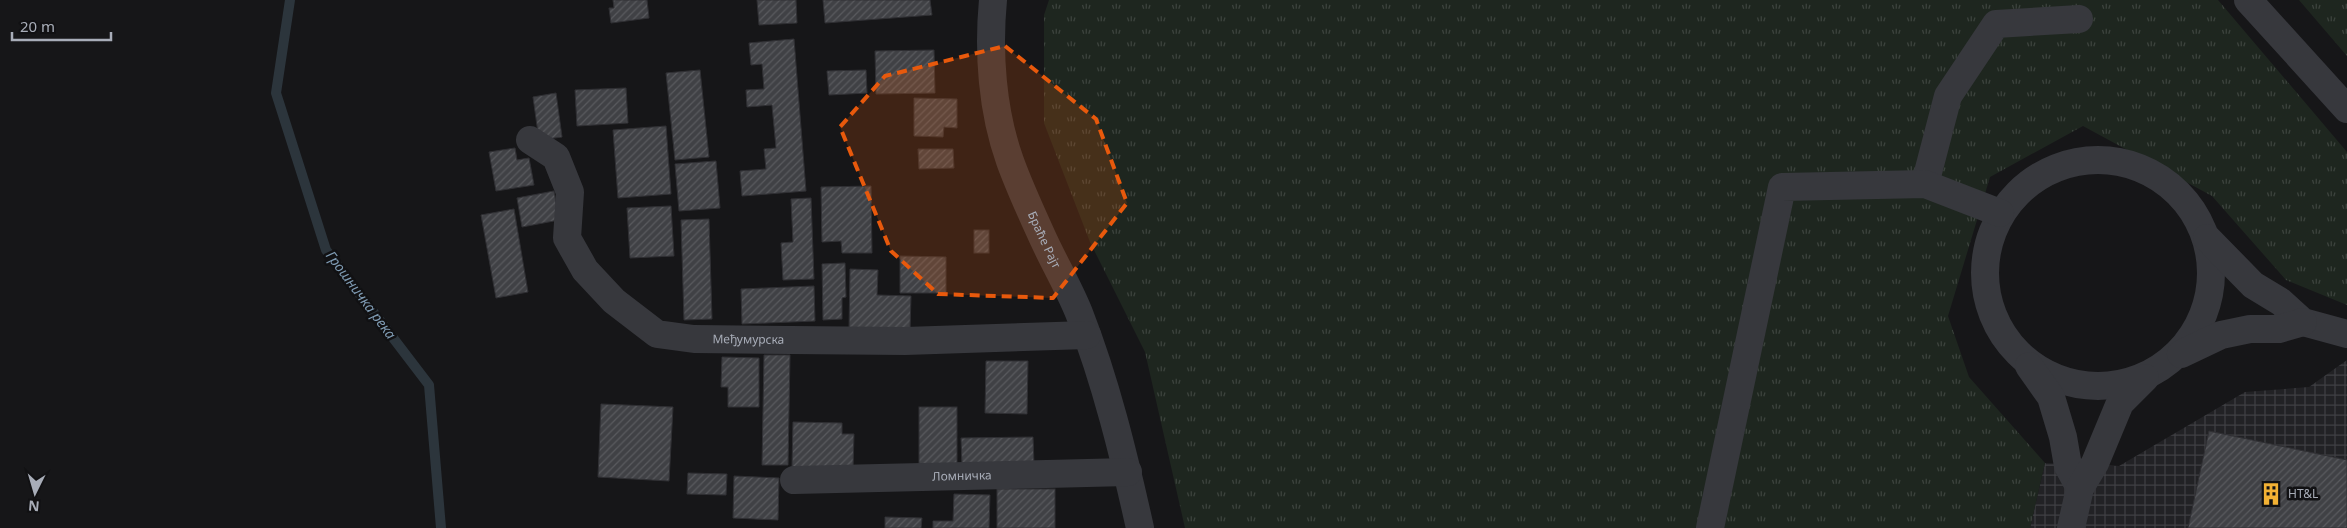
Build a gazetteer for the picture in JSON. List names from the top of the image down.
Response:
{
  "streets": {
    "street": ["Браће Рајт", "Међумурска", "Ломничка"]
  },
  "crossings": [
    ["Браће Рајт", "Међумурска"],
    ["Браће Рајт", "Ломничка"]
  ],
  "water": ["Грошничка река"],
  "places": {
    "building": ["HT&L"]
  },
  "scale_bar": "20 m",
  "north": "bottom"
}
